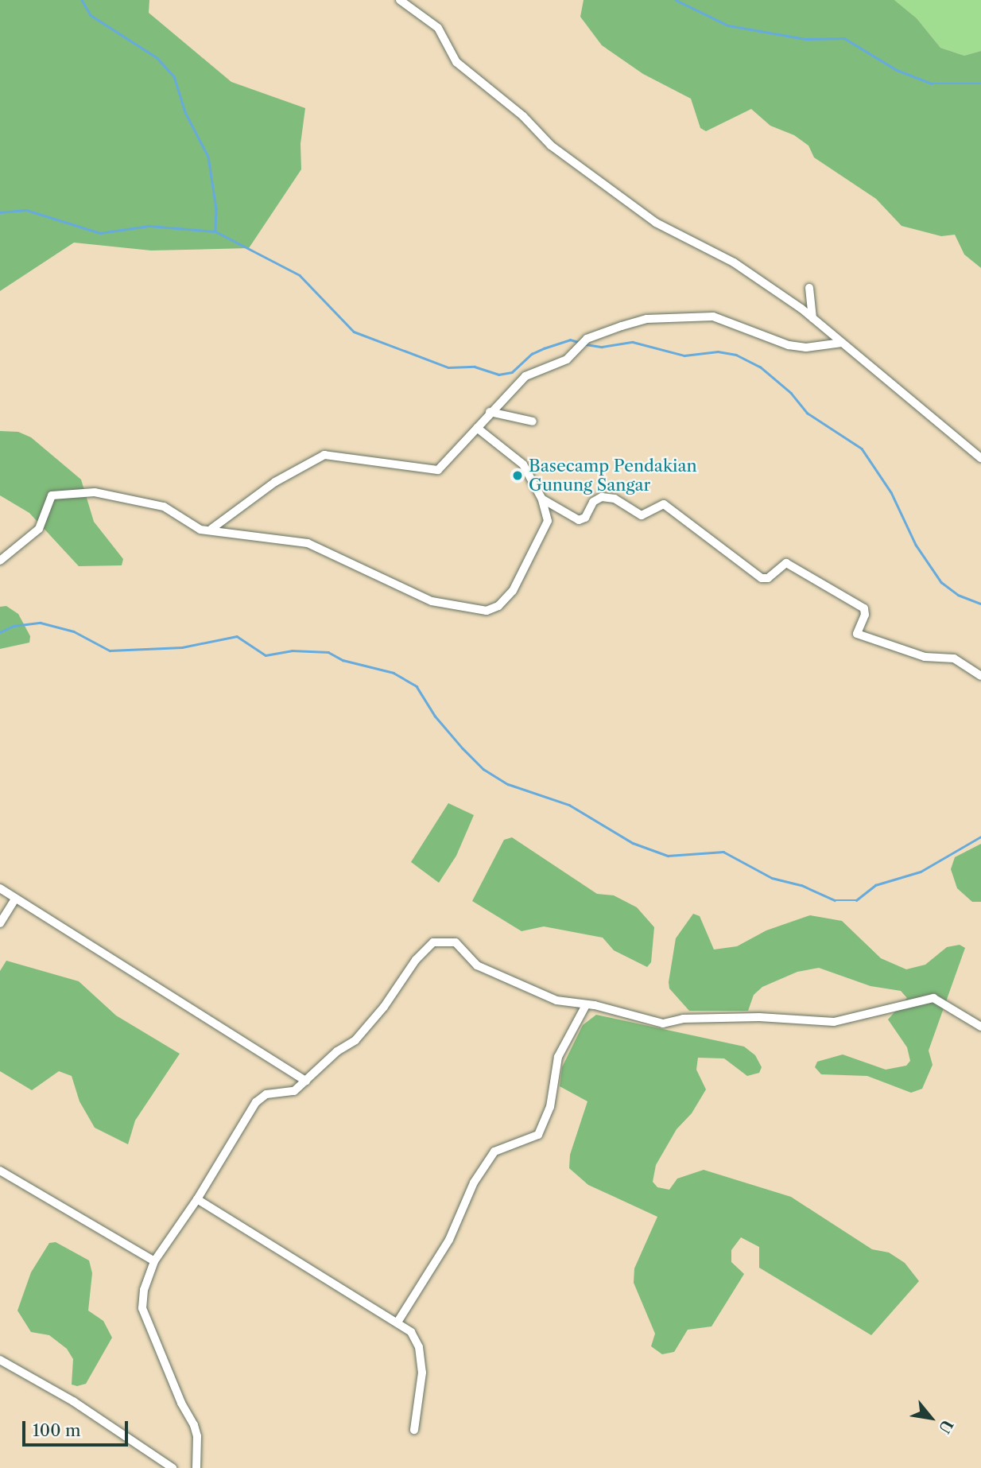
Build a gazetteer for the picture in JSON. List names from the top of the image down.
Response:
{
  "places": ["Basecamp Pendakian Gunung Sangar"],
  "scale_bar": "100 m",
  "north": "bottom right"
}
